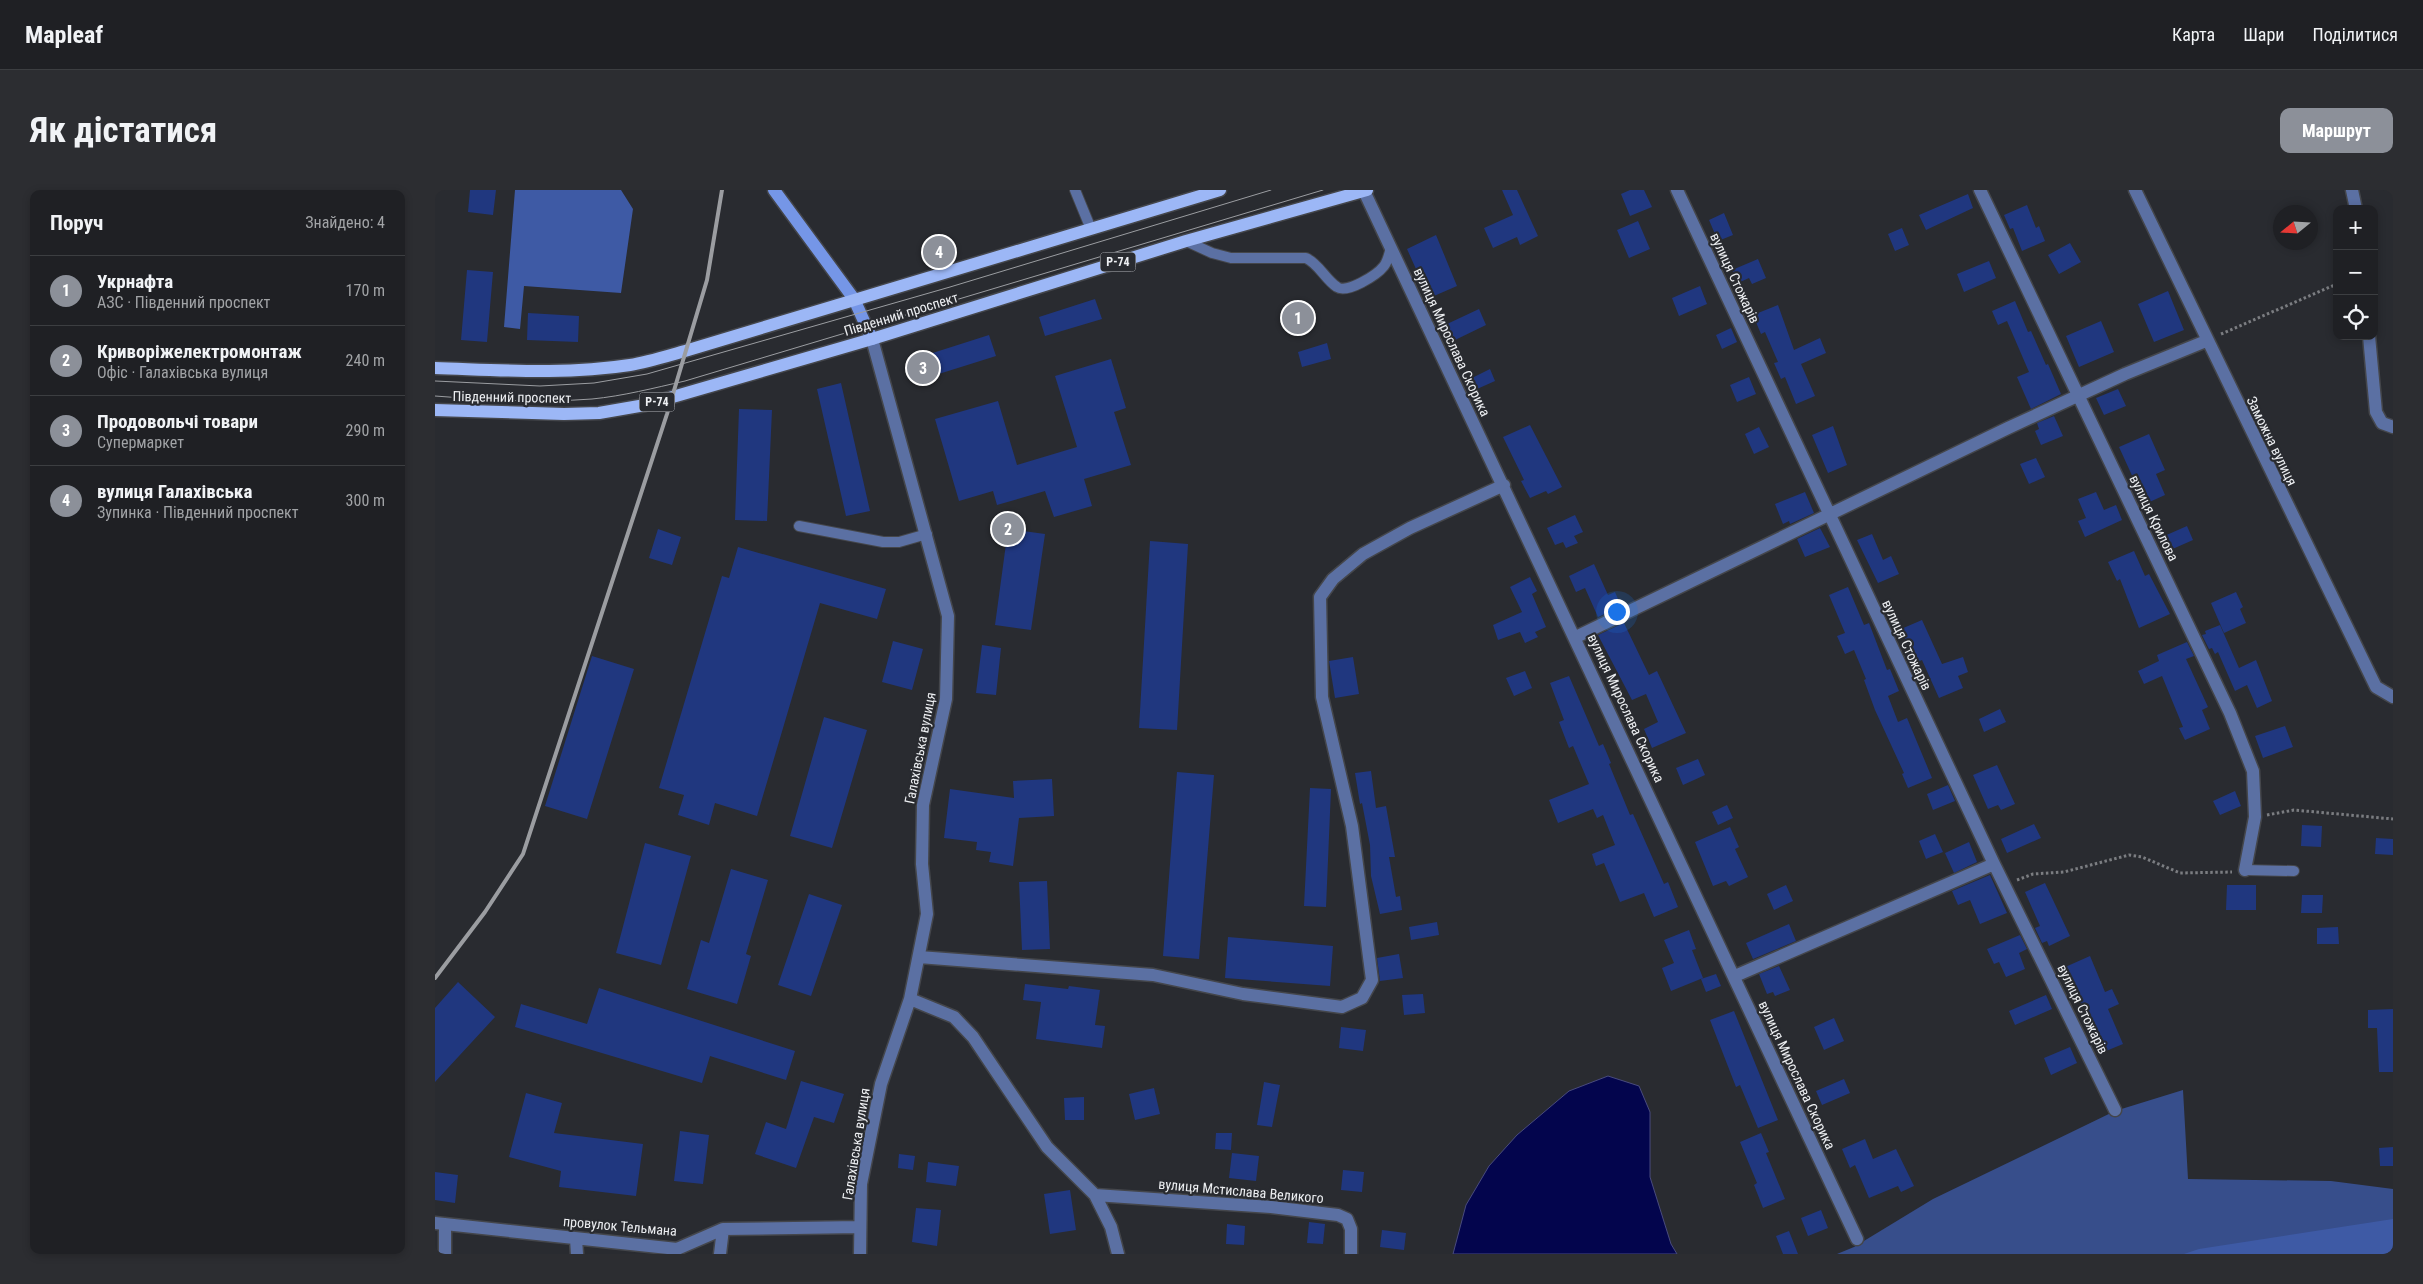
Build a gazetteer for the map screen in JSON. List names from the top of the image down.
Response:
{
  "streets": {
    "main road": ["Р-74", "Південний проспект"],
    "street": [
      "вулиця Стожарів",
      "вулиця Мирослава Скорика",
      "Заможна вулиця",
      "вулиця Крилова",
      "Галахівська вулиця",
      "вулиця Мстислава Великого",
      "провулок Тельмана"
    ]
  },
  "crossings": [
    ["Південний проспект", "вулиця Мирослава Скорика"],
    ["Південний проспект", "Галахівська вулиця"],
    ["Галахівська вулиця", "провулок Тельмана"]
  ],
  "north": "left",
  "page": {
    "header": "Mapleaf",
    "nav": ["Карта", "Шари", "Поділитися"],
    "buttons": "Маршрут",
    "title": "Як дістатися",
    "heading": ["Поруч", "Знайдено: 4"],
    "map_buttons": ["+", "−"],
    "pins": [
      "4",
      "1",
      "3",
      "2"
    ],
    "list": [
      {
        "mark": "1",
        "name": "Укрнафта",
        "note": "АЗС · Південний проспект",
        "value": "170 m"
      },
      {
        "mark": "2",
        "name": "Криворіжелектромонтаж",
        "note": "Офіс · Галахівська вулиця",
        "value": "240 m"
      },
      {
        "mark": "3",
        "name": "Продовольчі товари",
        "note": "Супермаркет",
        "value": "290 m"
      },
      {
        "mark": "4",
        "name": "вулиця Галахівська",
        "note": "Зупинка · Південний проспект",
        "value": "300 m"
      }
    ]
  }
}
